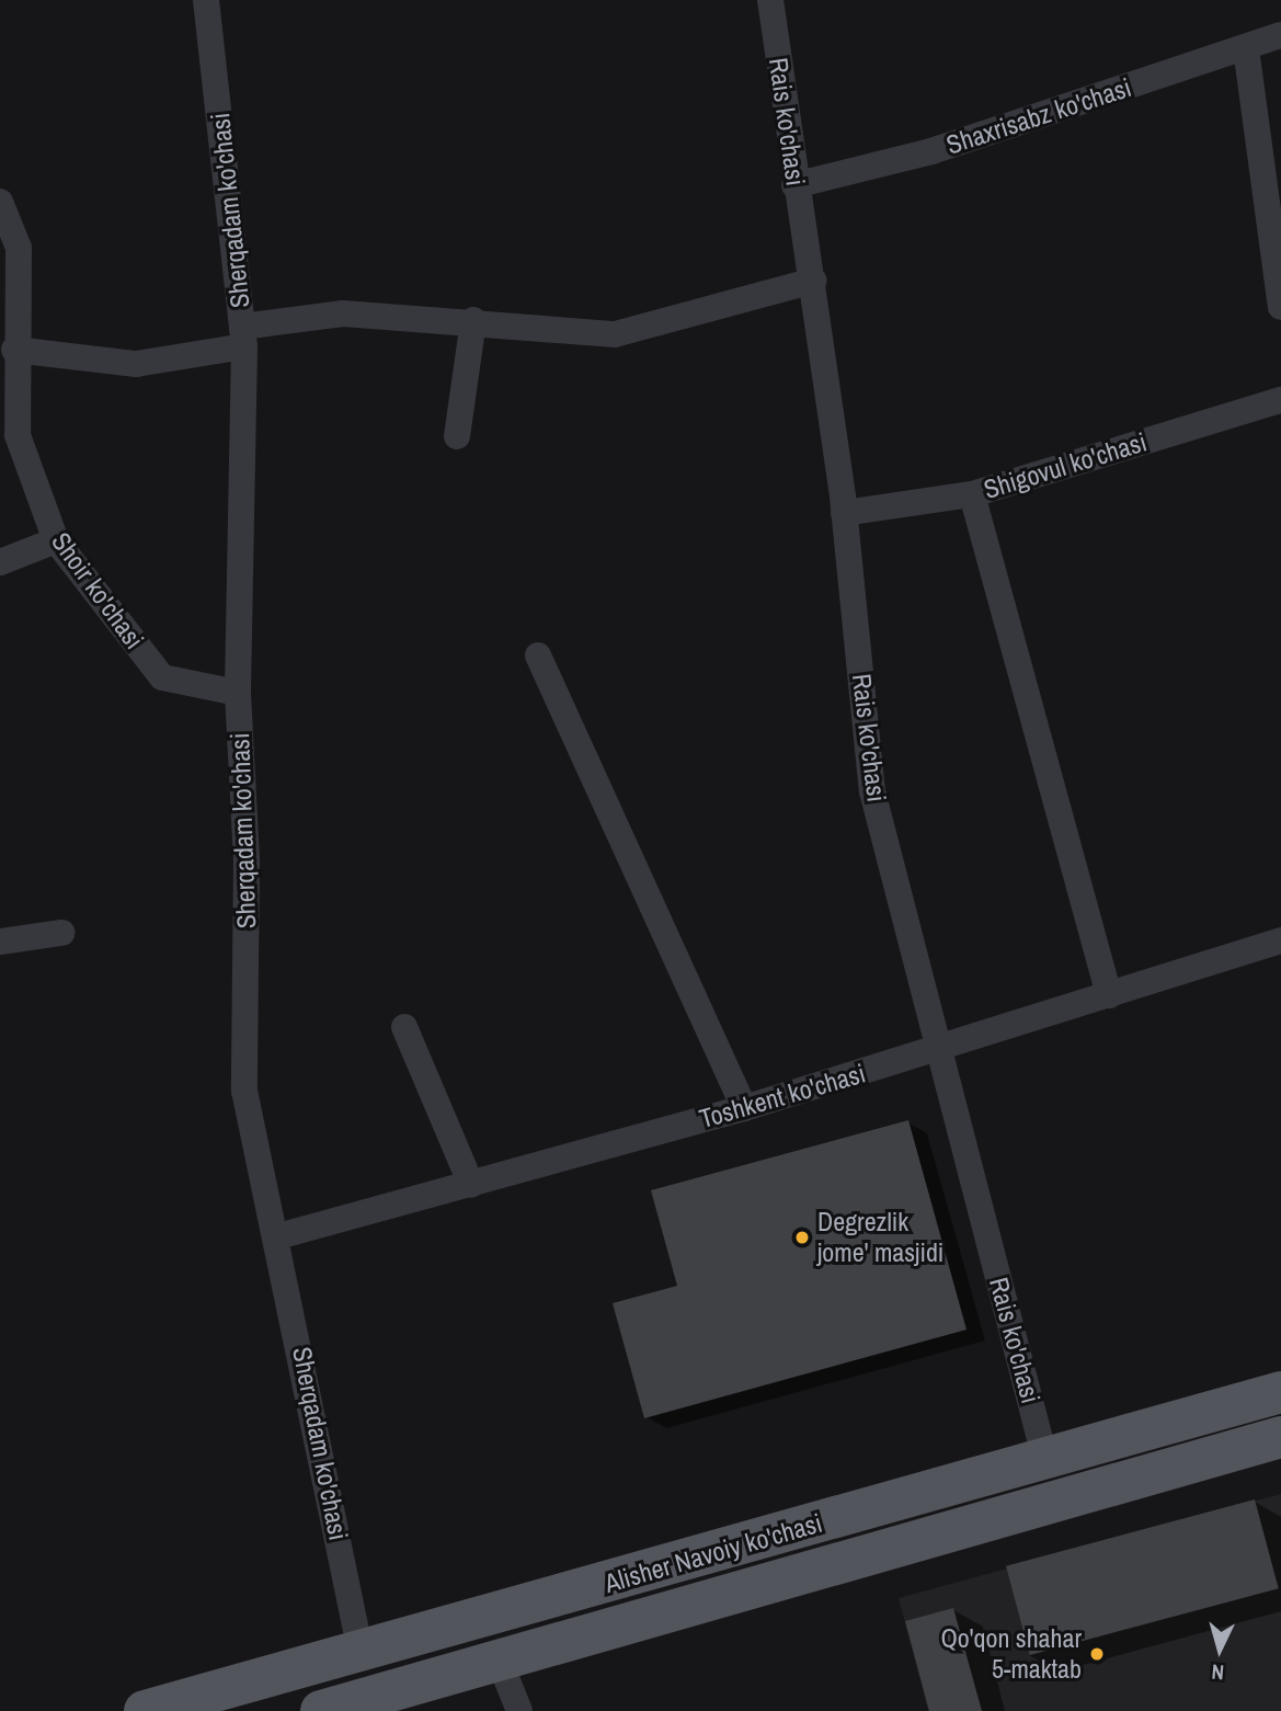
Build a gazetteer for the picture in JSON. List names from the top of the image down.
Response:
{
  "streets": {
    "main road": ["Alisher Navoiy ko'chasi"],
    "street": [
      "Shaxrisabz ko'chasi",
      "Rais ko'chasi",
      "Sherqadam ko'chasi",
      "Shigovul ko'chasi",
      "Shoir ko'chasi",
      "Toshkent ko'chasi"
    ]
  },
  "crossings": [
    ["Shaxrisabz ko'chasi", "Rais ko'chasi"],
    ["Rais ko'chasi", "Shigovul ko'chasi"],
    ["Rais ko'chasi", "Toshkent ko'chasi"],
    ["Rais ko'chasi", "Alisher Navoiy ko'chasi"],
    ["Sherqadam ko'chasi", "Shoir ko'chasi"],
    ["Sherqadam ko'chasi", "Toshkent ko'chasi"],
    ["Sherqadam ko'chasi", "Alisher Navoiy ko'chasi"]
  ],
  "places": ["Degrezlik jome' masjidi", "Qo'qon shahar 5-maktab"],
  "north": "bottom"
}
